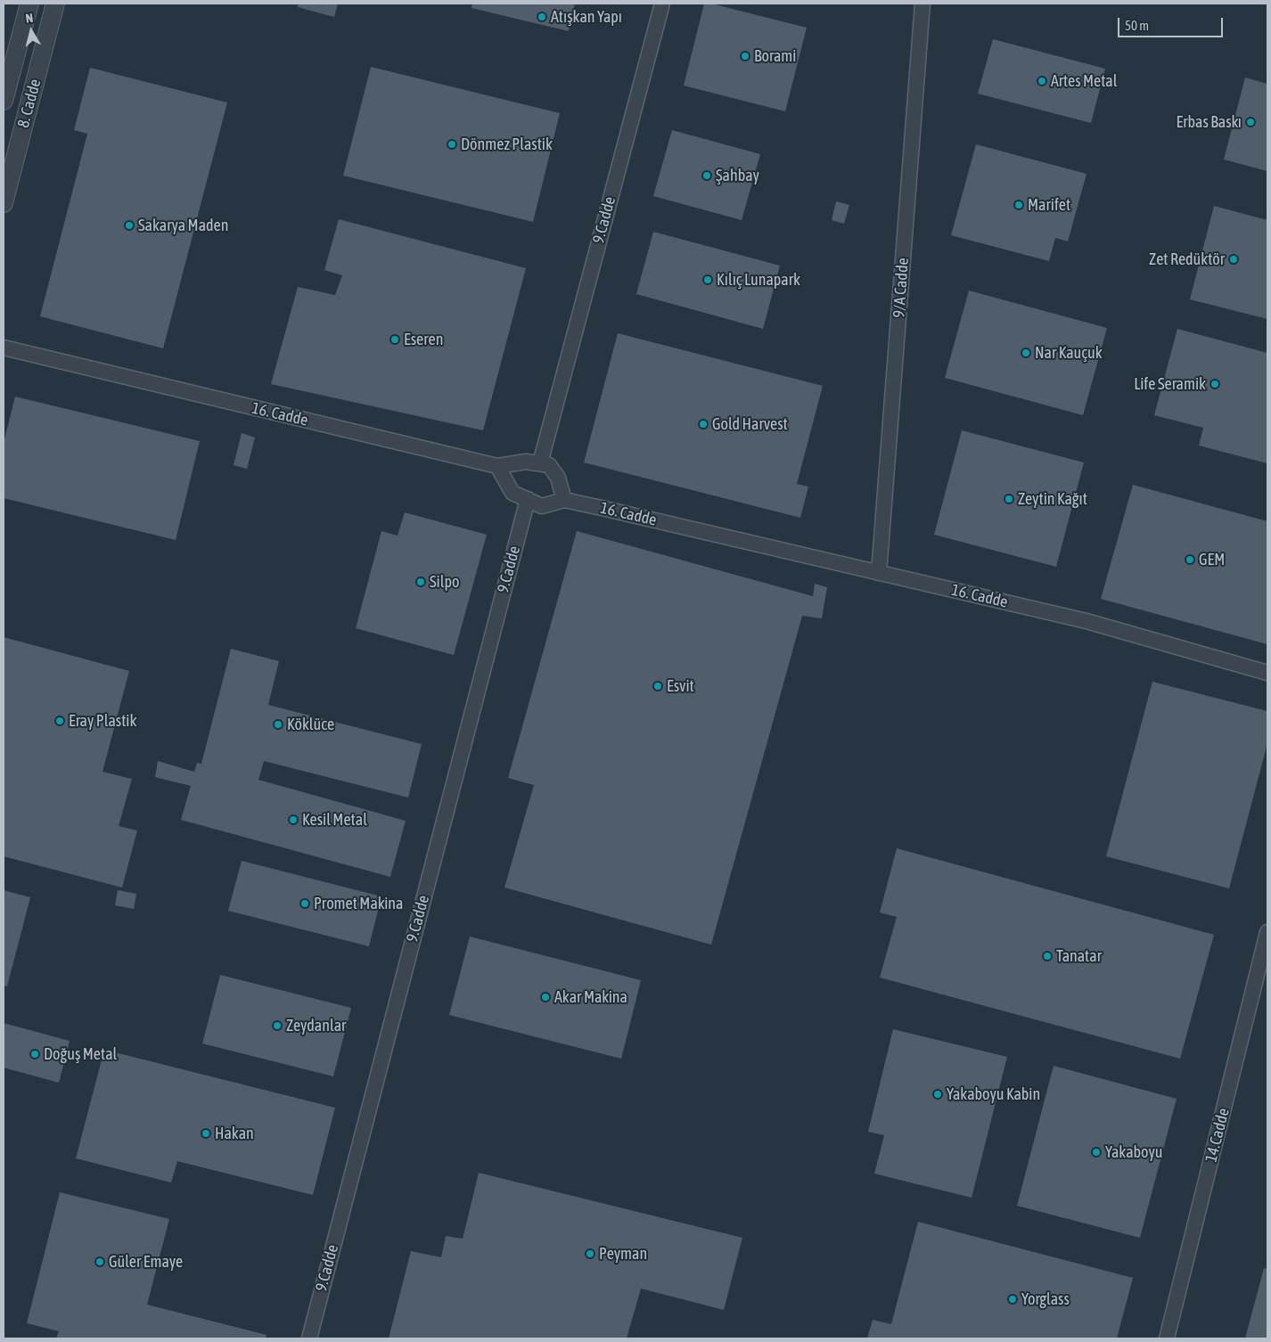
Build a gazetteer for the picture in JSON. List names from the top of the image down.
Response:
{
  "streets": {
    "street": [
      "8. Cadde",
      "9.Cadde",
      "9/A Cadde",
      "16. Cadde",
      "14.Cadde"
    ]
  },
  "crossings": [
    ["9.Cadde", "16. Cadde"],
    ["9/A Cadde", "16. Cadde"]
  ],
  "places": [
    "Atışkan Yapı",
    "Borami",
    "Artes Metal",
    "Erbas Baskı",
    "Dönmez Plastik",
    "Şahbay",
    "Marifet",
    "Sakarya Maden",
    "Zet Redüktör",
    "Kılıç Lunapark",
    "Eseren",
    "Nar Kauçuk",
    "Life Seramik",
    "Gold Harvest",
    "Zeytin Kağıt",
    "GEM",
    "Silpo",
    "Esvit",
    "Eray Plastik",
    "Köklüce",
    "Kesil Metal",
    "Promet Makina",
    "Tanatar",
    "Akar Makina",
    "Zeydanlar",
    "Doğuş Metal",
    "Yakaboyu Kabin",
    "Hakan",
    "Yakaboyu",
    "Peyman",
    "Güler Emaye",
    "Yorglass"
  ],
  "scale_bar": "50 m",
  "north": "top"
}
